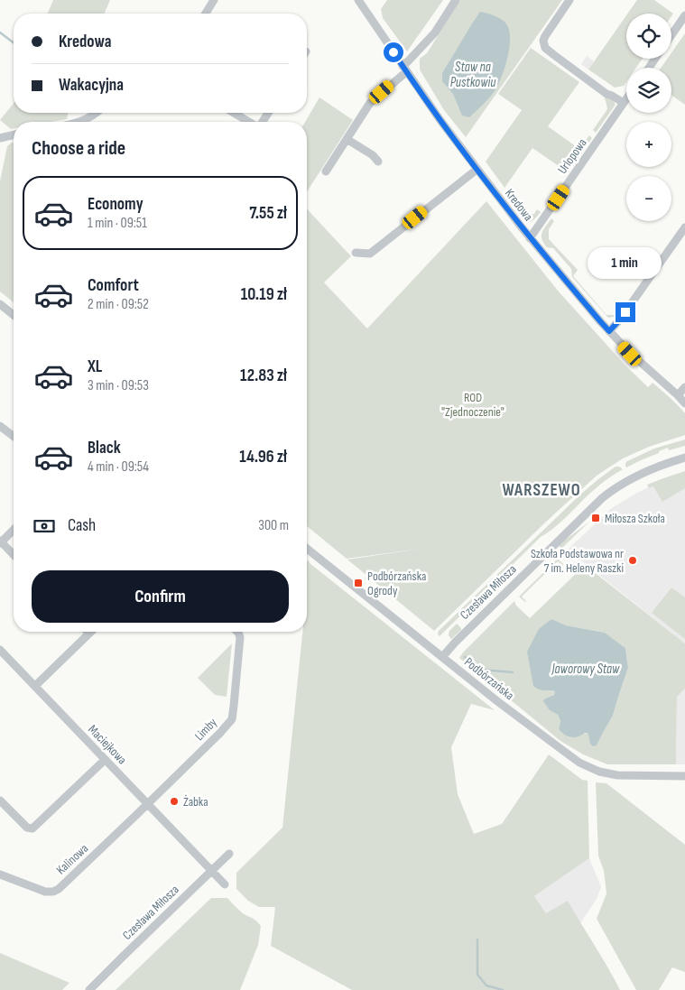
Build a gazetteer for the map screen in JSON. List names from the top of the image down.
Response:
{
  "streets": {
    "street": [
      "Urlopowa",
      "Kredowa",
      "Czesława Miłosza",
      "Podbórzańska",
      "Limby",
      "Maciejkowa",
      "Kalinowa"
    ]
  },
  "crossings": [
    ["Urlopowa", "Kredowa"],
    ["Czesława Miłosza", "Podbórzańska"],
    ["Czesława Miłosza", "Maciejkowa"],
    ["Limby", "Maciejkowa"],
    ["Limby", "Kalinowa"],
    ["Maciejkowa", "Kalinowa"]
  ],
  "districts": ["WARSZEWO"],
  "water": ["Staw na Pustkowiu", "Jaworowy Staw"],
  "parks": ["ROD \"Zjednoczenie\""],
  "places": {
    "transit": ["Miłosza Szkoła", "Podbórzańska Ogrody"],
    "other": ["Szkoła Podstawowa nr 7 im. Heleny Raszki", "Żabka"]
  },
  "page": {
    "map_buttons": ["+", "−"],
    "banner": ["Kredowa", "Wakacyjna"],
    "heading": "Choose a ride",
    "list": [
      {
        "name": "Economy",
        "note": "1 min · 09:51",
        "value": "7.55 zł"
      },
      {
        "name": "Comfort",
        "note": "2 min · 09:52",
        "value": "10.19 zł"
      },
      {
        "name": "XL",
        "note": "3 min · 09:53",
        "value": "12.83 zł"
      },
      {
        "name": "Black",
        "note": "4 min · 09:54",
        "value": "14.96 zł"
      }
    ],
    "bubble": "1 min",
    "pay": ["Cash", "300 m"],
    "buttons": "Confirm"
  }
}
